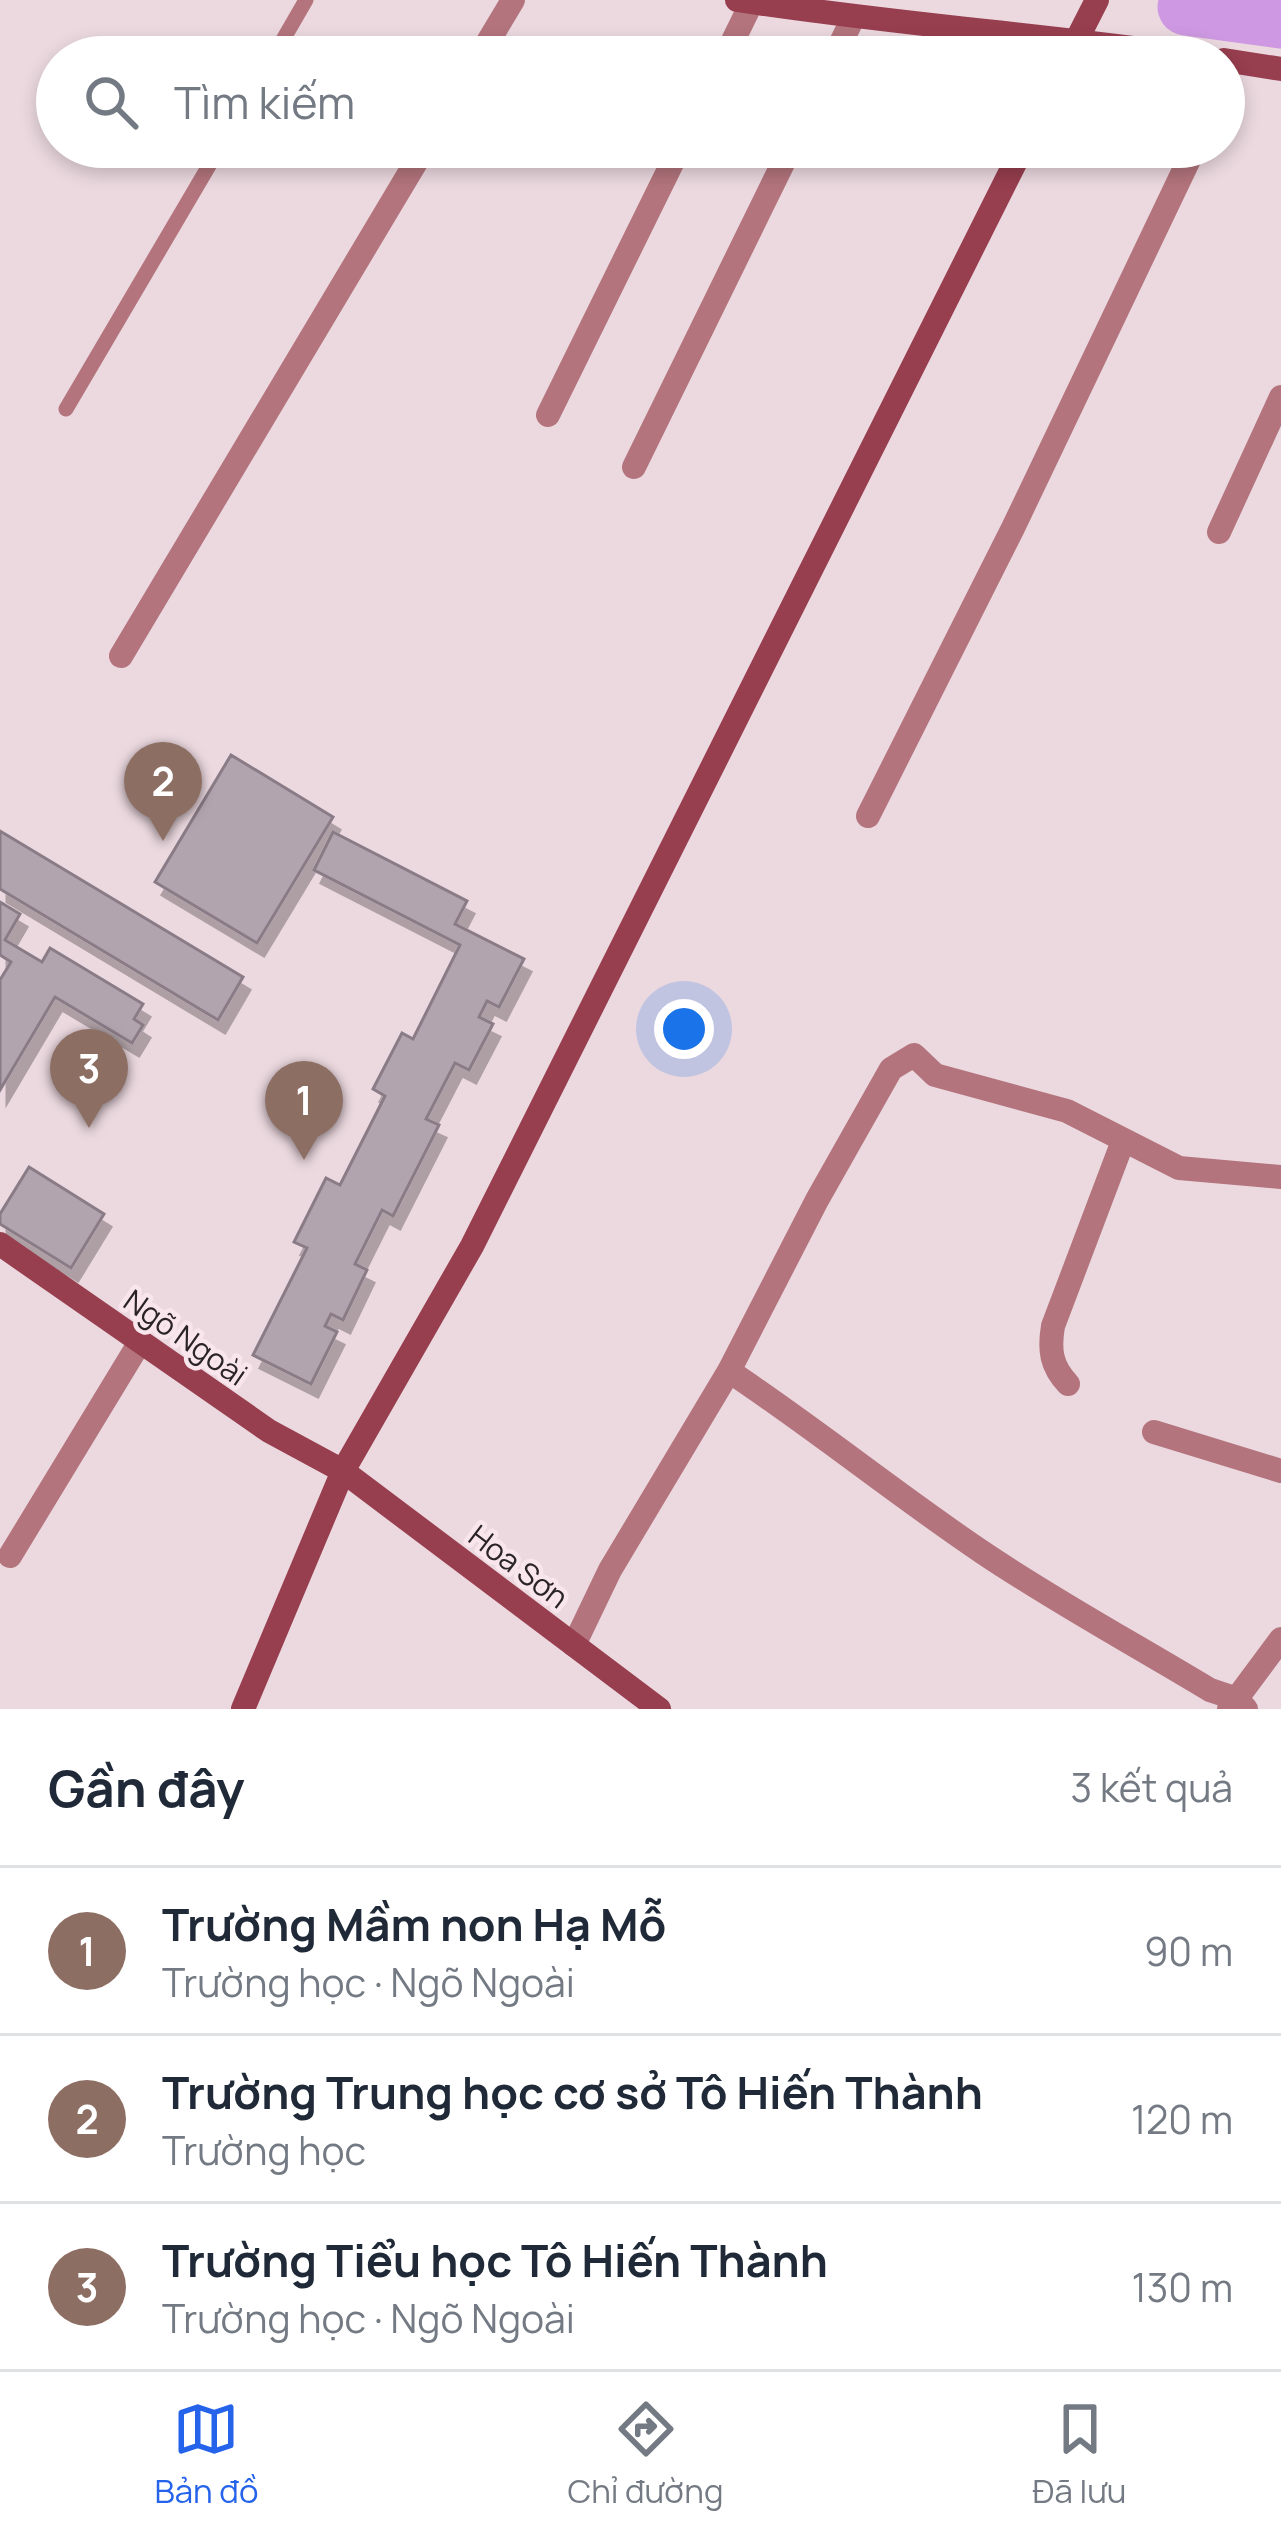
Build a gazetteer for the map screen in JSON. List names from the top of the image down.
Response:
{
  "streets": {
    "main road": ["Ngõ Ngoài", "Hoa Sơn"]
  },
  "crossings": [
    ["Ngõ Ngoài", "Hoa Sơn"]
  ],
  "page": {
    "search": "Tìm kiếm",
    "pins": ["2", "3", "1"],
    "heading": ["Gần đây", "3 kết quả"],
    "list": [
      {
        "mark": "1",
        "name": "Trường Mầm non Hạ Mỗ",
        "note": "Trường học · Ngõ Ngoài",
        "value": "90 m"
      },
      {
        "mark": "2",
        "name": "Trường Trung học cơ sở Tô Hiến Thành",
        "note": "Trường học",
        "value": "120 m"
      },
      {
        "mark": "3",
        "name": "Trường Tiểu học Tô Hiến Thành",
        "note": "Trường học · Ngõ Ngoài",
        "value": "130 m"
      }
    ],
    "nav": ["Bản đồ", "Chỉ đường", "Đã lưu"]
  }
}
